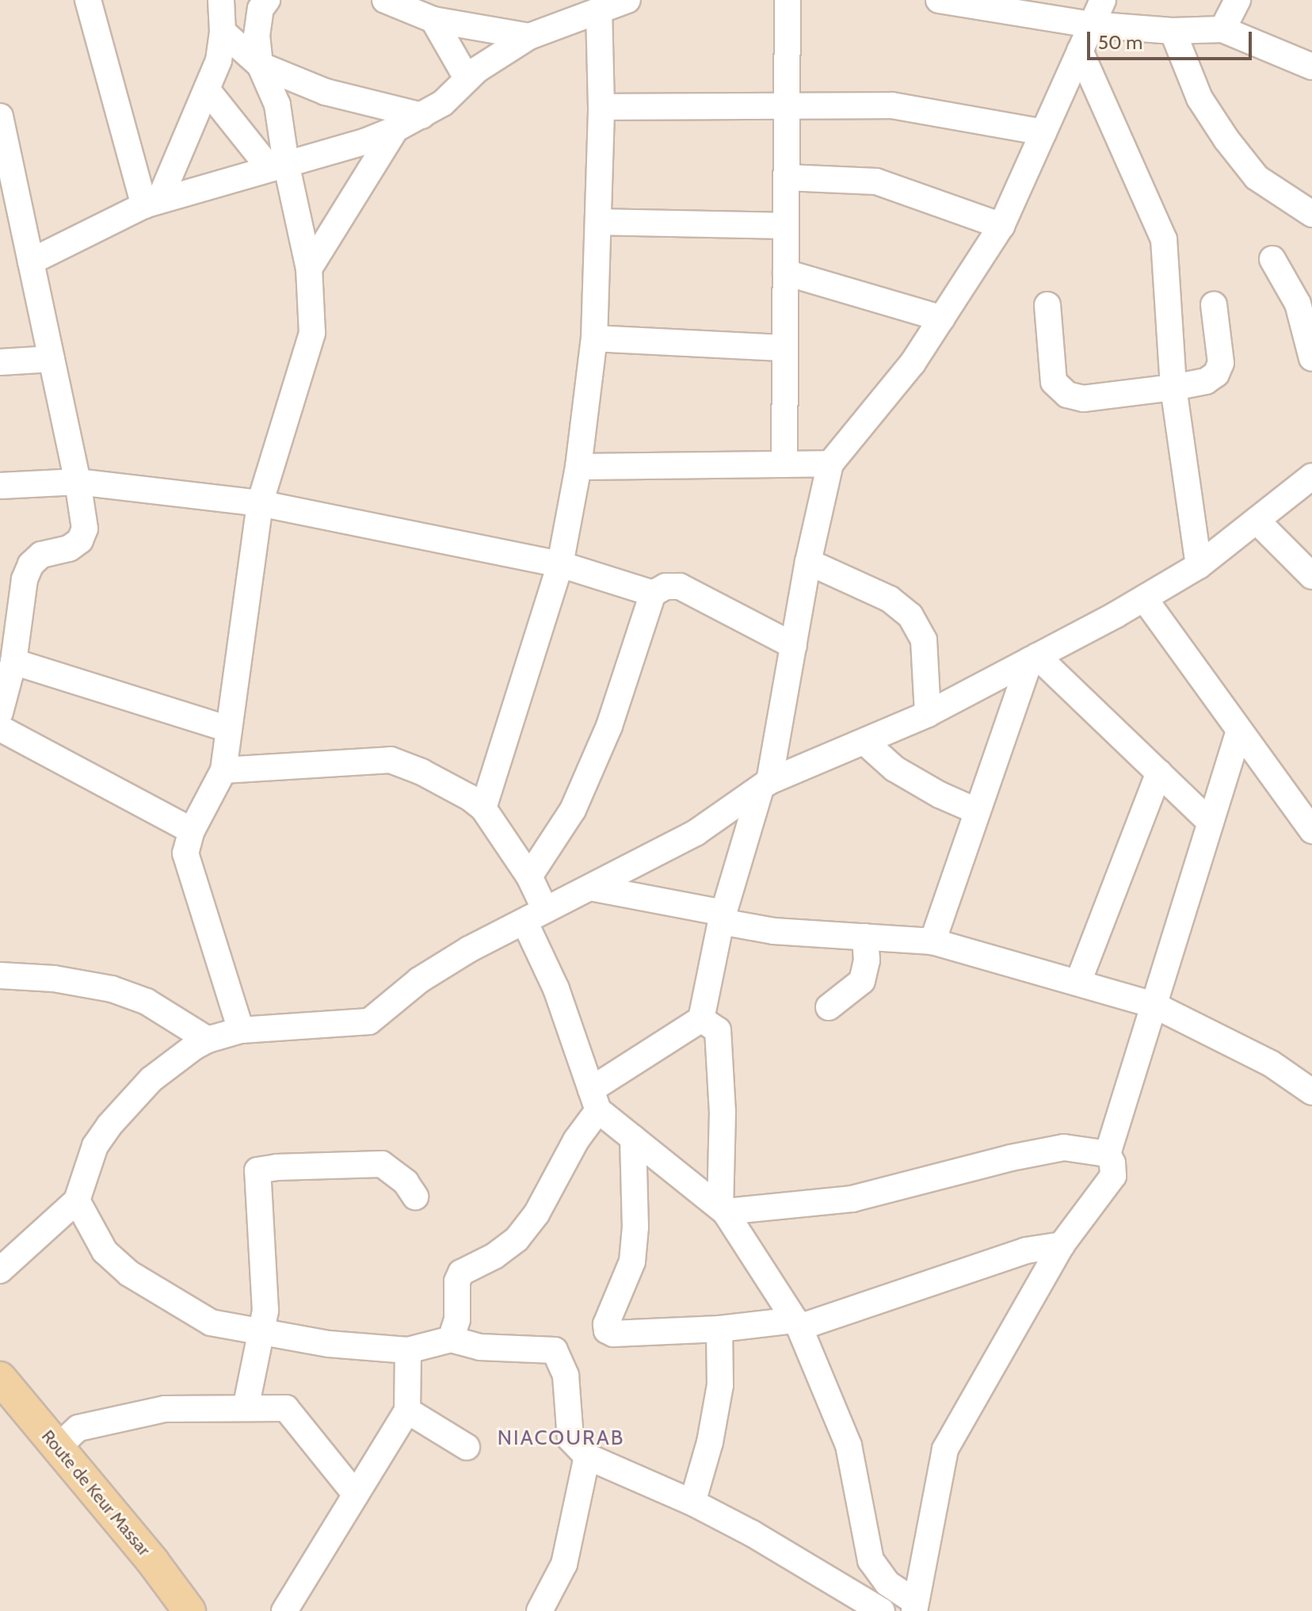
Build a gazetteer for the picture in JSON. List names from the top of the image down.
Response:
{
  "streets": {
    "main road": ["Route de Keur Massar"]
  },
  "districts": ["NIACOURAB"],
  "scale_bar": "50 m"
}
